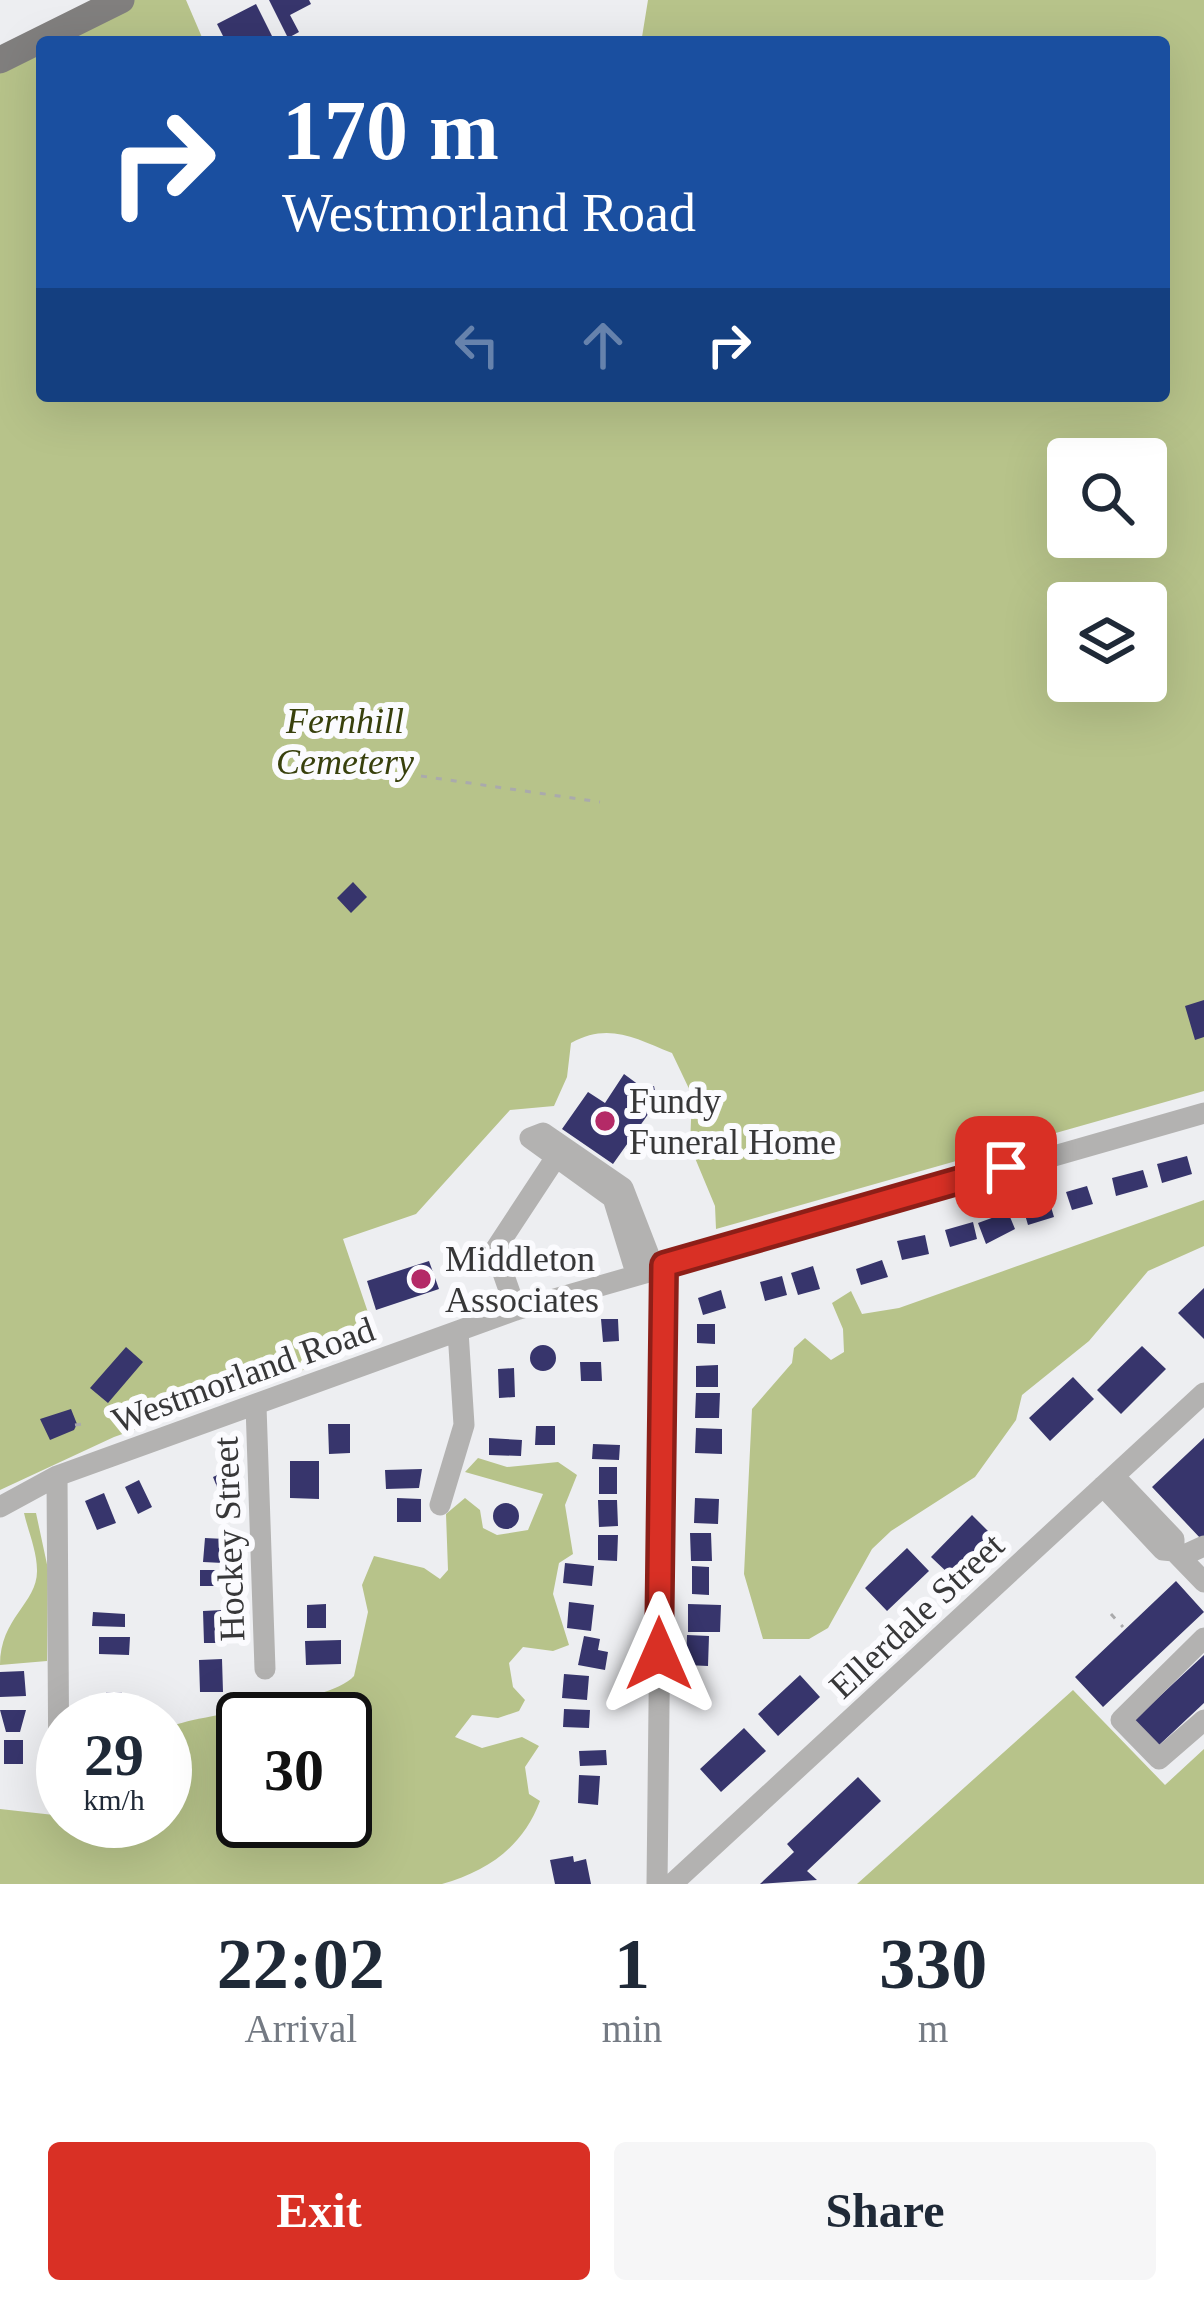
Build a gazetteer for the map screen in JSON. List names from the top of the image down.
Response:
{
  "streets": {
    "street": ["Westmorland Road", "Hockey Street", "Ellerdale Street"]
  },
  "crossings": [
    ["Westmorland Road", "Hockey Street"]
  ],
  "parks": ["Fernhill Cemetery"],
  "places": ["Fundy Funeral Home", "Middleton Associates"],
  "page": {
    "turn": ["170 m", "Westmorland Road"],
    "speed": "29 km/h",
    "limit": "30",
    "eta": [
      "22:02",
      "Arrival",
      "1",
      "min",
      "330",
      "m"
    ],
    "buttons": ["Exit", "Share"]
  }
}
